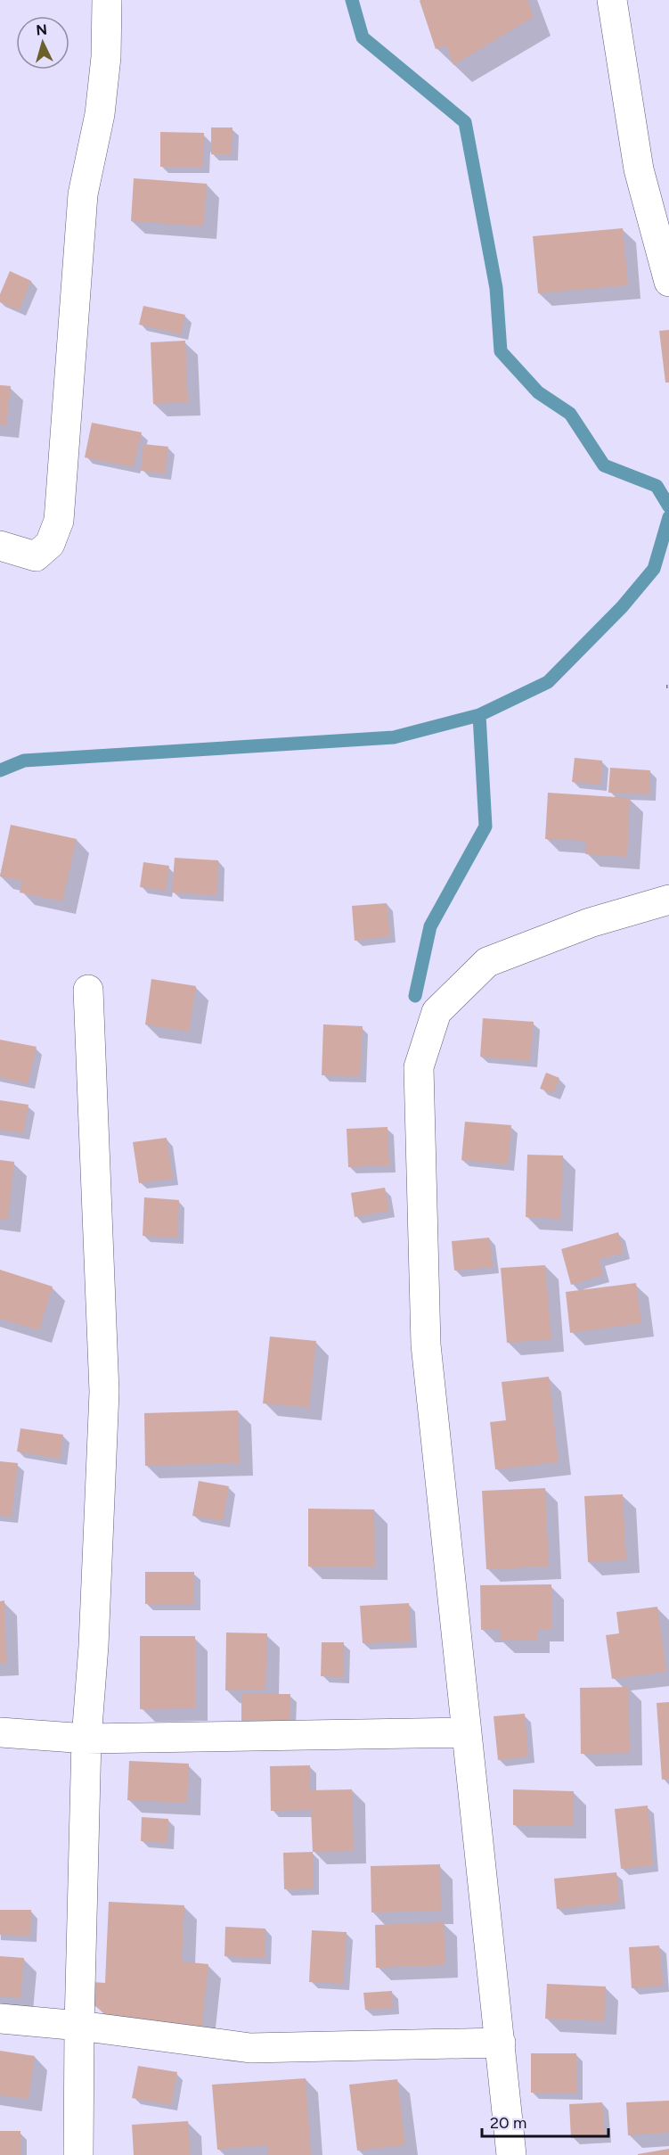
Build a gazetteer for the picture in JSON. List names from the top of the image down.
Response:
{
  "scale_bar": "20 m",
  "north": "top"
}
